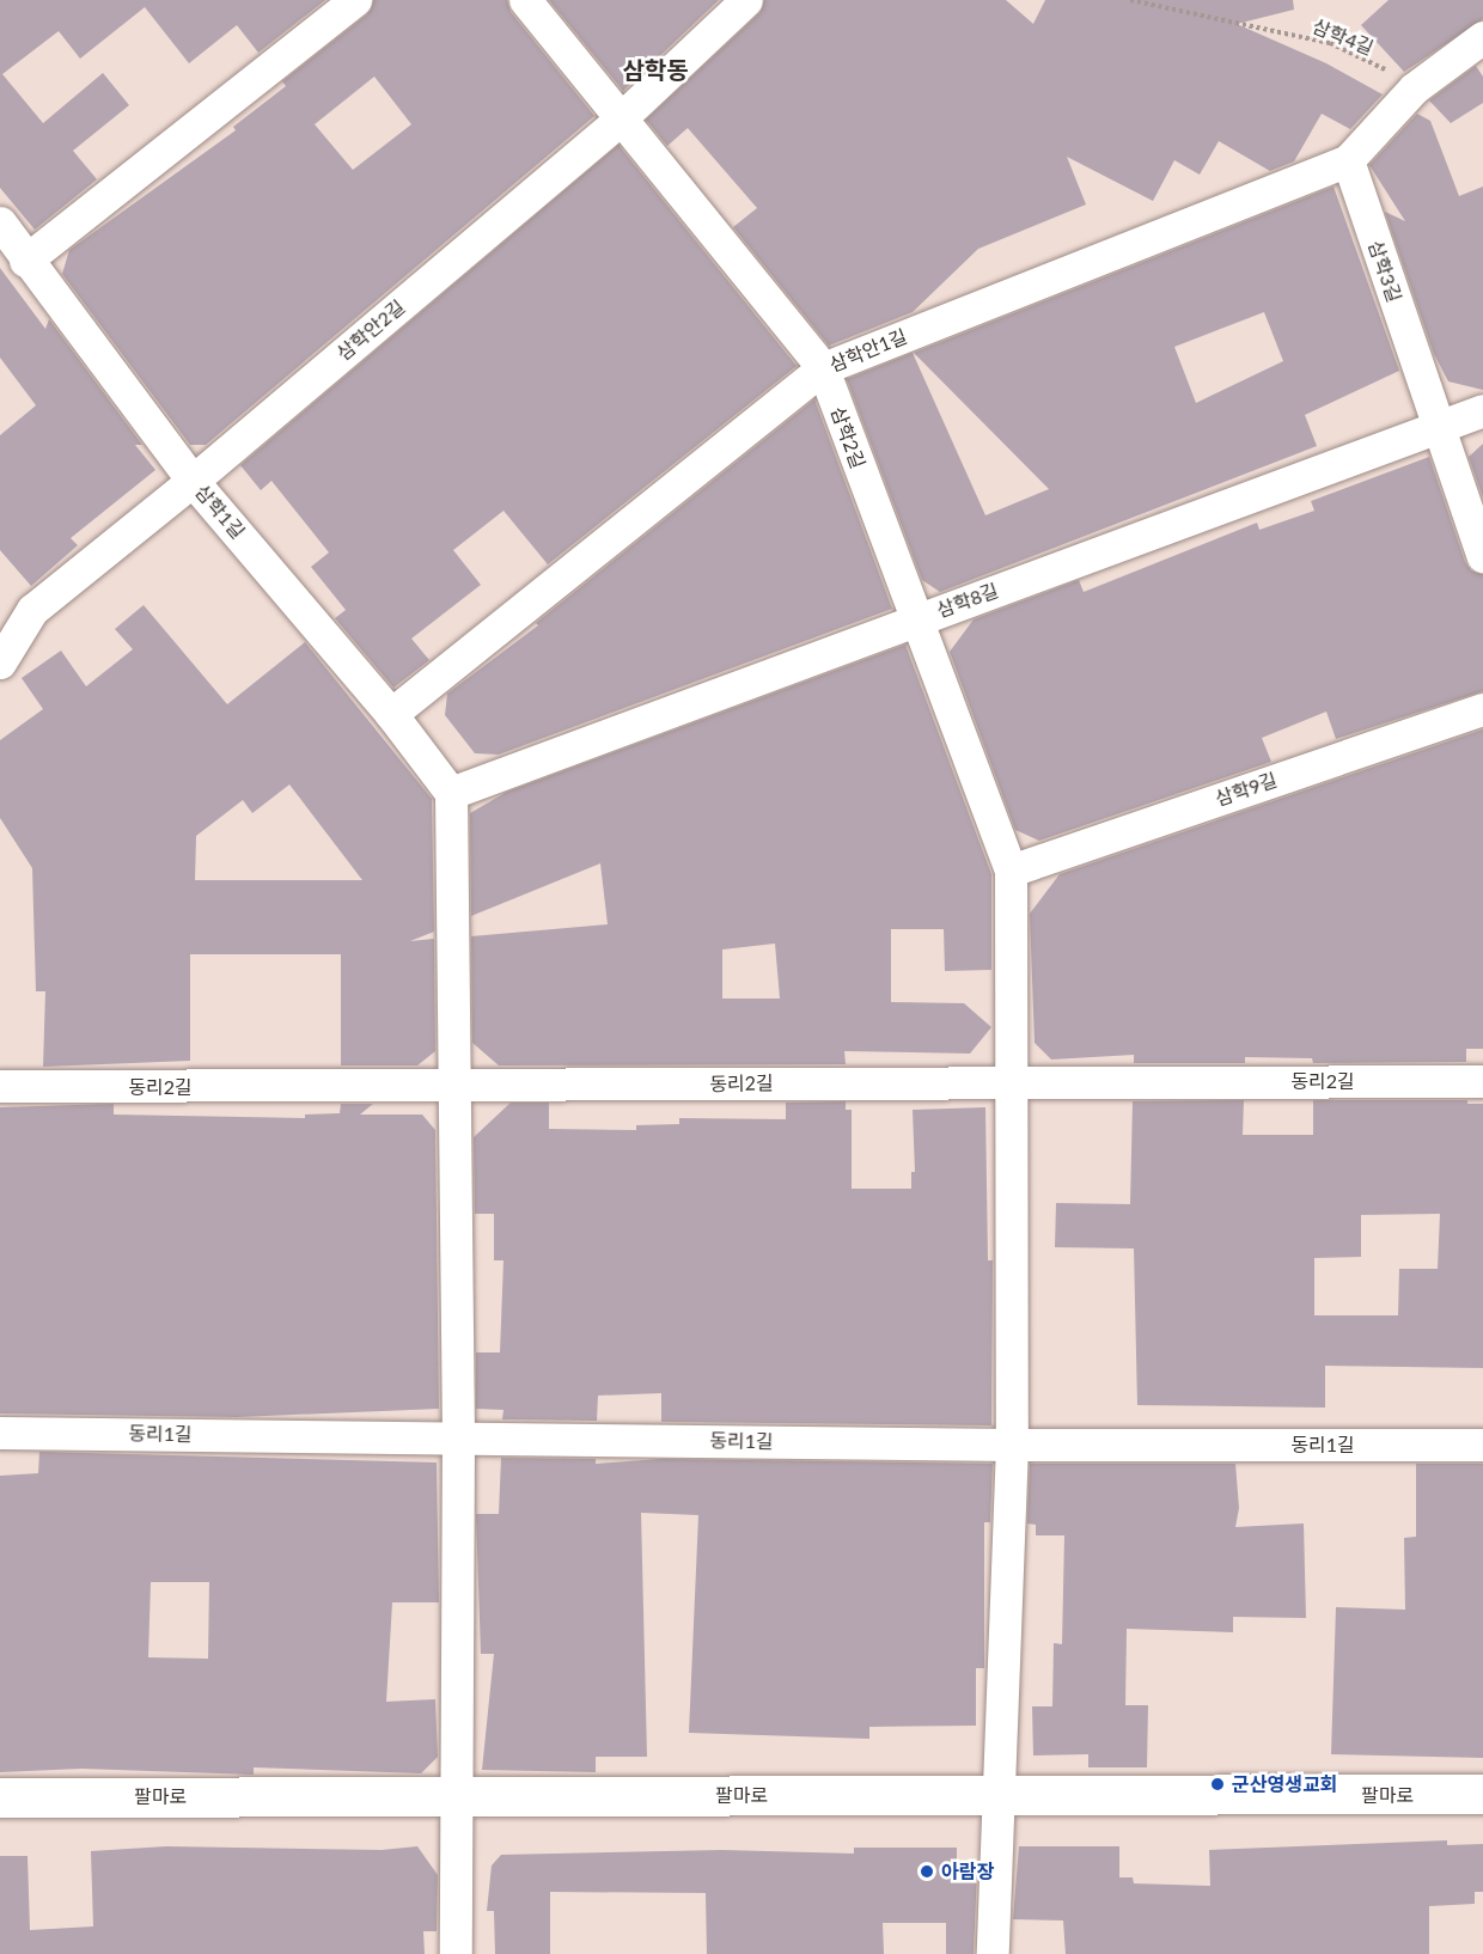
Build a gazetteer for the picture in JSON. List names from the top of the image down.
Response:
{
  "streets": {
    "street": [
      "삼학3길",
      "삼학안2길",
      "삼학안1길",
      "삼학2길",
      "삼학1길",
      "삼학8길",
      "삼학9길",
      "동리2길",
      "동리1길",
      "팔마로"
    ],
    "path": ["삼학4길"]
  },
  "crossings": [
    ["삼학3길", "삼학안1길"],
    ["삼학3길", "삼학8길"],
    ["삼학안2길", "삼학2길"],
    ["삼학안2길", "삼학1길"],
    ["삼학안1길", "삼학2길"],
    ["삼학안1길", "삼학1길"],
    ["삼학2길", "삼학8길"],
    ["삼학2길", "삼학9길"],
    ["삼학1길", "삼학8길"]
  ],
  "districts": ["삼학동"],
  "places": ["군산영생교회", "아람장"]
}
